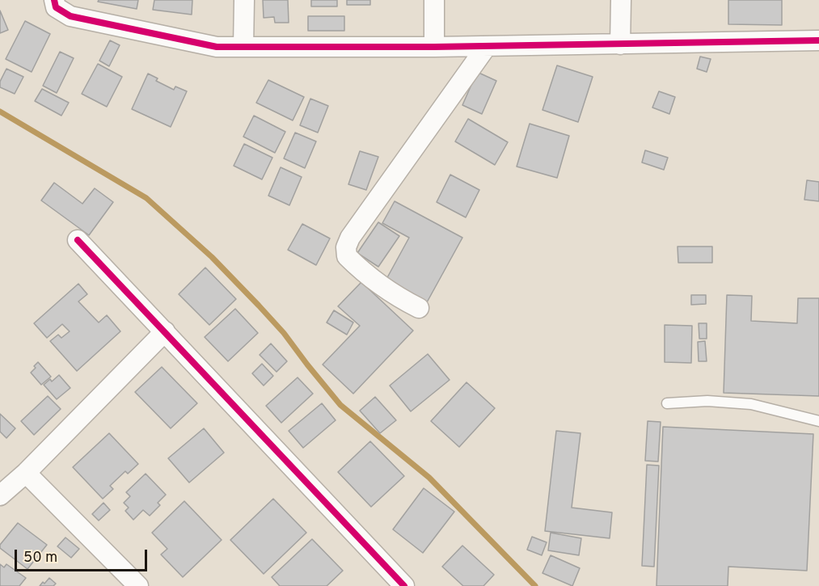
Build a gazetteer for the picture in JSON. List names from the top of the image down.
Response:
{
  "scale_bar": "50 m"
}
